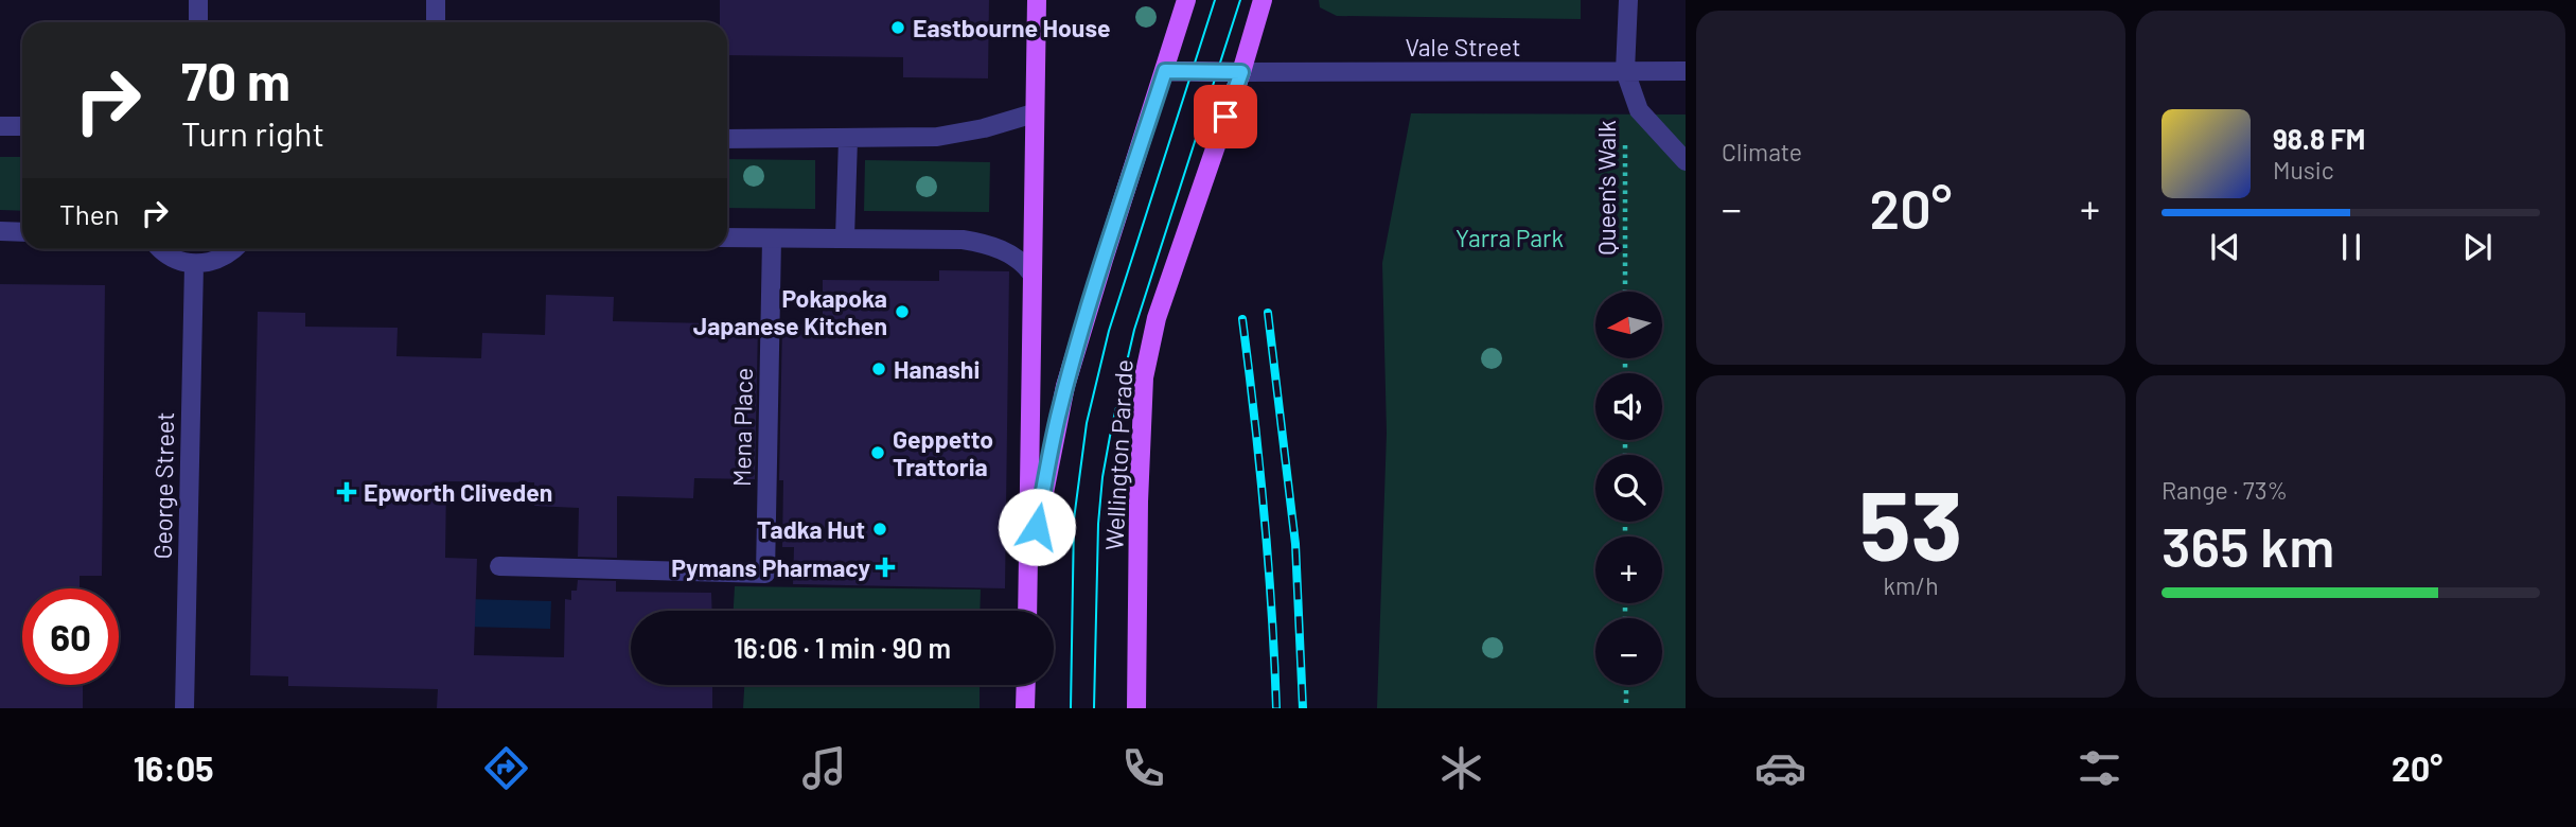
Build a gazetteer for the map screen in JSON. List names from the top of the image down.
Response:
{
  "streets": {
    "main road": ["Wellington Parade"],
    "street": ["Vale Street", "Mena Place", "George Street"],
    "path": ["Queen's Walk"]
  },
  "crossings": [
    ["Vale Street", "Wellington Parade"]
  ],
  "parks": ["Yarra Park"],
  "places": {
    "other": [
      "Eastbourne House",
      "Pokapoka Japanese Kitchen",
      "Hanashi",
      "Geppetto Trattoria",
      "Tadka Hut"
    ],
    "health": ["Epworth Cliveden", "Pymans Pharmacy"]
  },
  "north": "left",
  "page": {
    "tile": [
      "Climate",
      ["53", "km/h"],
      ["Range · 73%", "365 km"]
    ],
    "turn": ["70 m", "Turn right"],
    "song": ["98.8 FM", "Music"],
    "heat": ["−", "20°", "+"],
    "then": "Then",
    "map_buttons": ["+", "−"],
    "limit": "60",
    "trip": "16:06 · 1 min · 90 m",
    "tabs": ["16:05", "20°"]
  }
}
